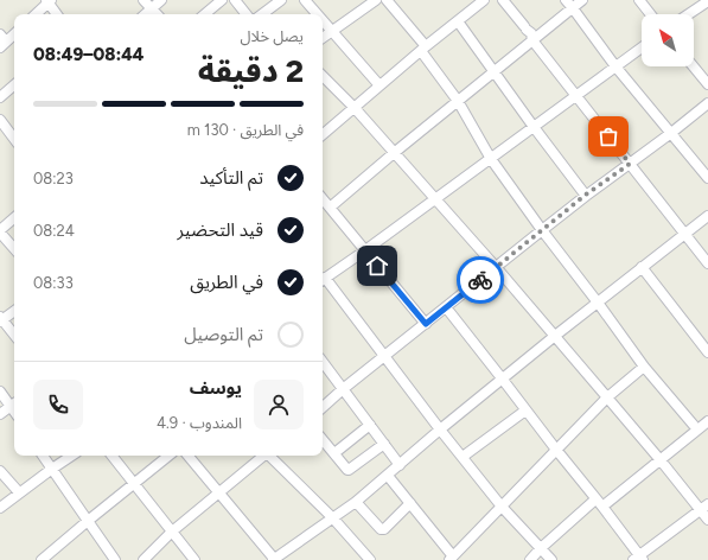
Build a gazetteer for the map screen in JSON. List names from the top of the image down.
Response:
{
  "north": "top left",
  "page": {
    "heading": ["2 دقيقة", "يصل خلال", "08:44–08:49"],
    "panel": ["يوسف", "المندوب · 4.9"],
    "bar": "في الطريق · 130 m",
    "list": [
      ["تم التأكيد", "08:23"],
      ["قيد التحضير", "08:24"],
      ["في الطريق", "08:33"],
      "تم التوصيل"
    ]
  }
}
